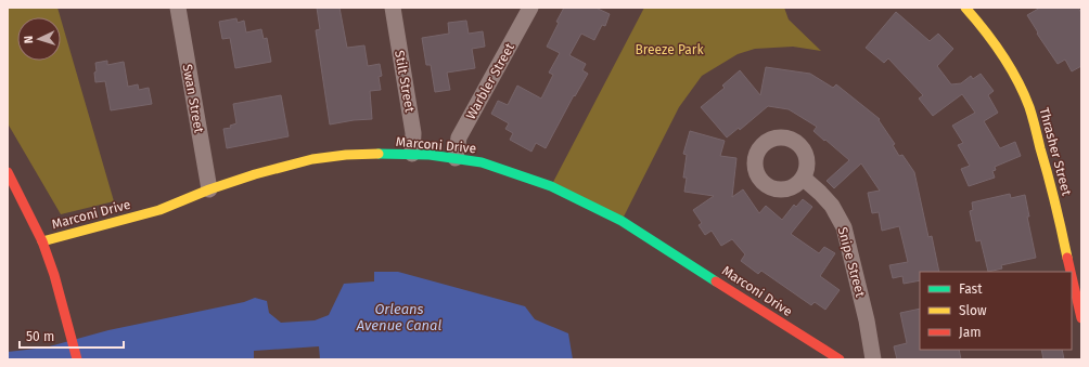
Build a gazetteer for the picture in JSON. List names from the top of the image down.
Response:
{
  "streets": {
    "street": [
      "Stilt Street",
      "Warbler Street",
      "Swan Street",
      "Marconi Drive",
      "Thrasher Street",
      "Snipe Street"
    ]
  },
  "crossings": [
    ["Stilt Street", "Marconi Drive"],
    ["Warbler Street", "Marconi Drive"],
    ["Swan Street", "Marconi Drive"]
  ],
  "water": ["Orleans Avenue Canal"],
  "parks": ["Breeze Park"],
  "legend": ["Fast", "Slow", "Jam"],
  "scale_bar": "50 m",
  "north": "left"
}
